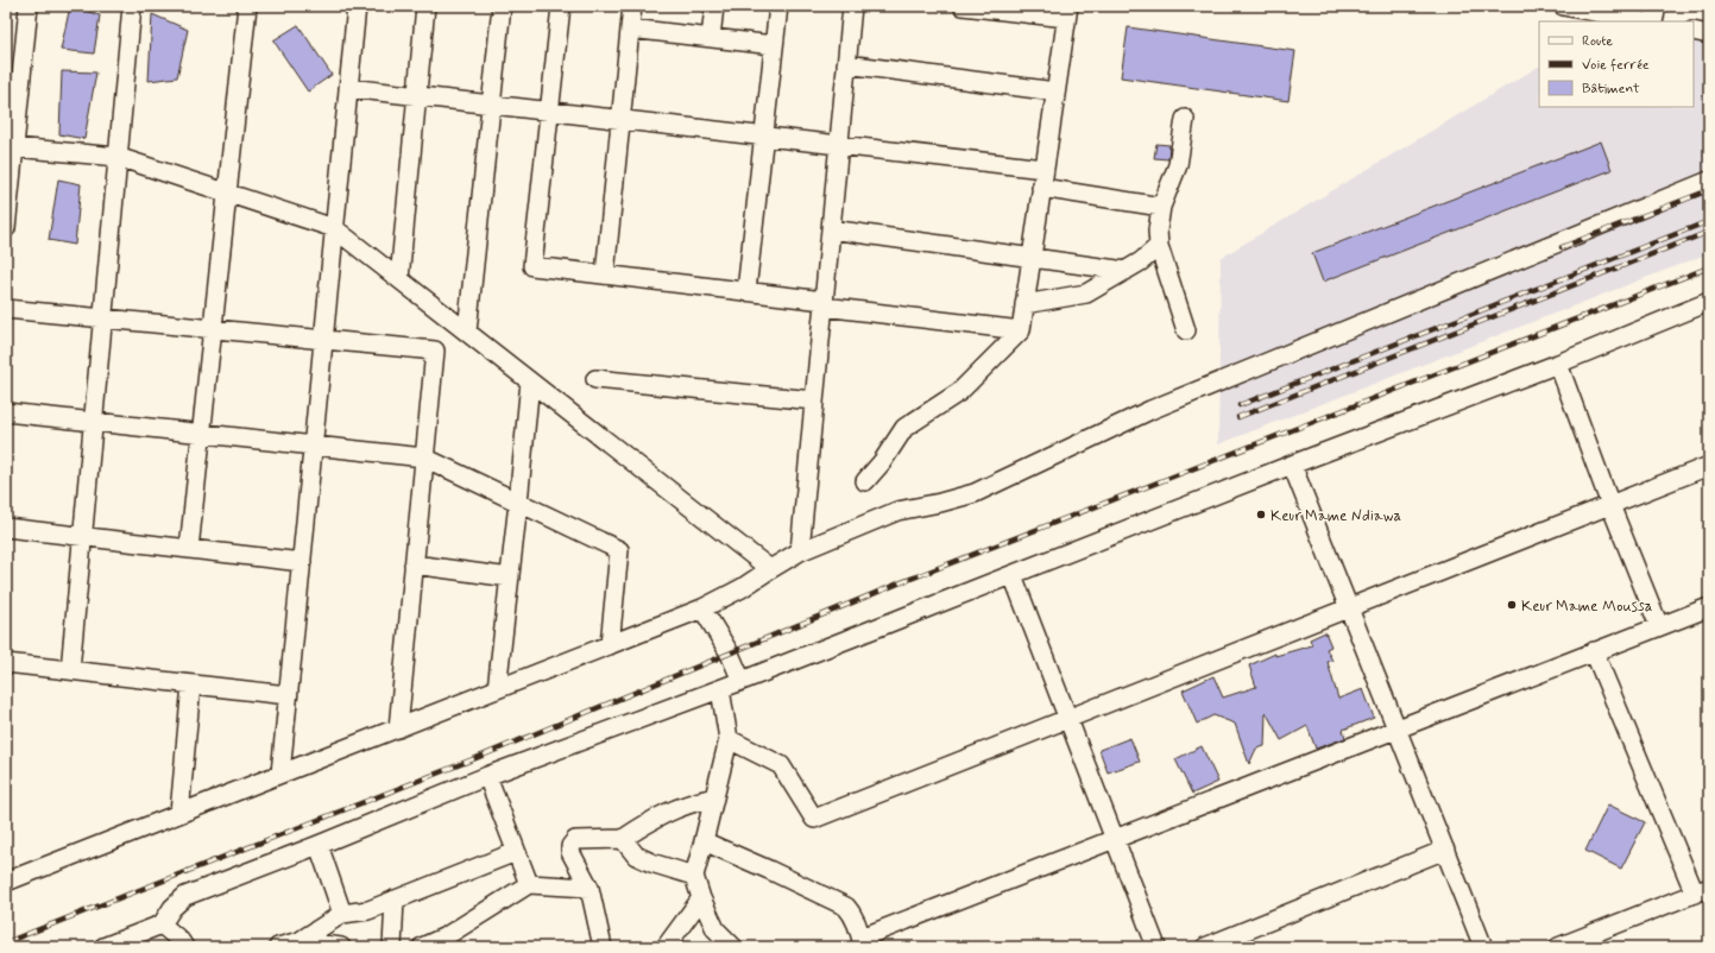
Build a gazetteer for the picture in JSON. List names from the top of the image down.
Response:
{
  "places": ["Keur Mame Ndiawa", "Keur Mame Moussa"],
  "legend": ["Route", "Voie ferrée", "Bâtiment"]
}
